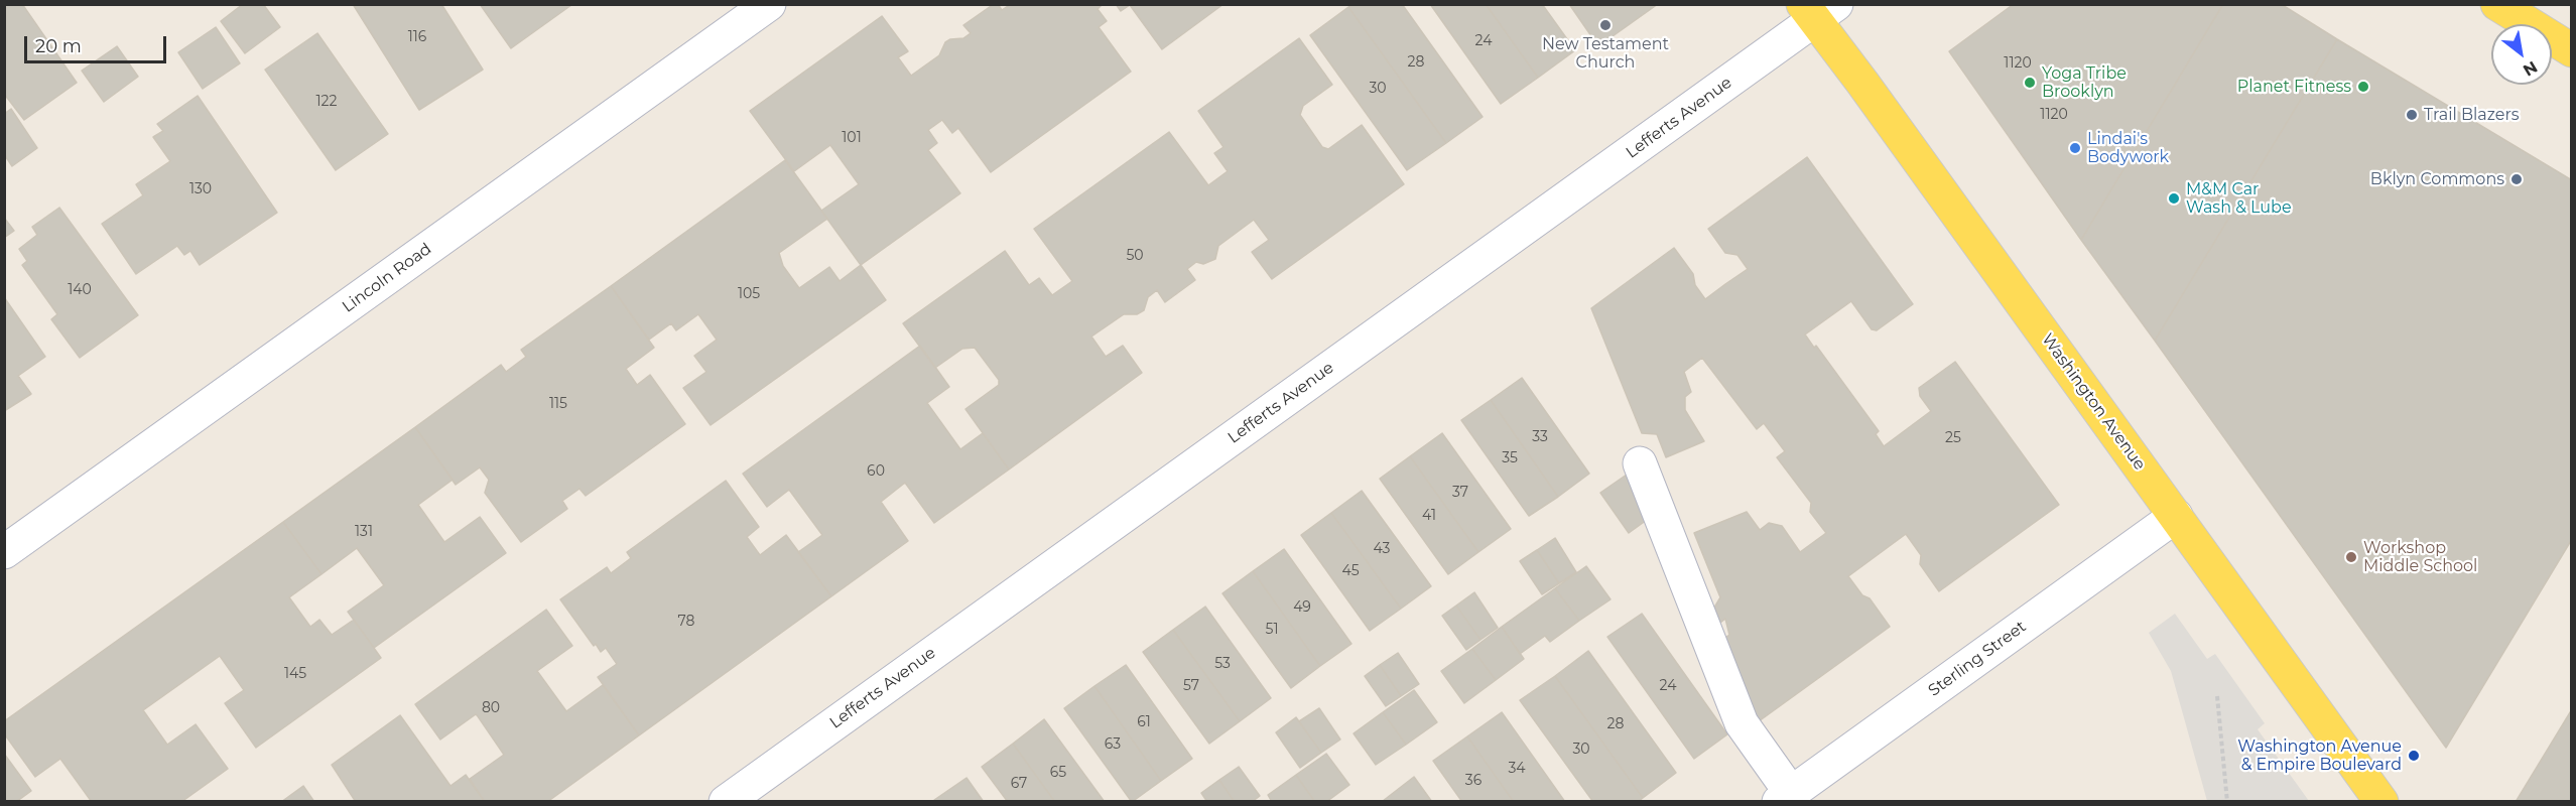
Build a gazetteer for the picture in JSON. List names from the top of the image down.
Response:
{
  "streets": {
    "main road": ["Washington Avenue"],
    "street": ["Lefferts Avenue", "Lincoln Road", "Sterling Street"]
  },
  "crossings": [
    ["Lefferts Avenue", "Washington Avenue"],
    ["Washington Avenue", "Sterling Street"]
  ],
  "places": [
    "New Testament Church",
    "Yoga Tribe Brooklyn",
    "Planet Fitness",
    "Trail Blazers",
    "Lindai's Bodywork",
    "Bklyn Commons",
    "M&M Car Wash & Lube",
    "Workshop Middle School",
    "Washington Avenue & Empire Boulevard"
  ],
  "house_numbers": [
    "116",
    "24",
    "28",
    "1120",
    "30",
    "122",
    "1120",
    "101",
    "130",
    "50",
    "140",
    "105",
    "115",
    "33",
    "25",
    "35",
    "60",
    "37",
    "41",
    "131",
    "43",
    "45",
    "49",
    "78",
    "51",
    "53",
    "145",
    "57",
    "24",
    "80",
    "61",
    "28",
    "63",
    "30",
    "34",
    "65",
    "36",
    "67"
  ],
  "scale_bar": "20 m",
  "north": "bottom right"
}
